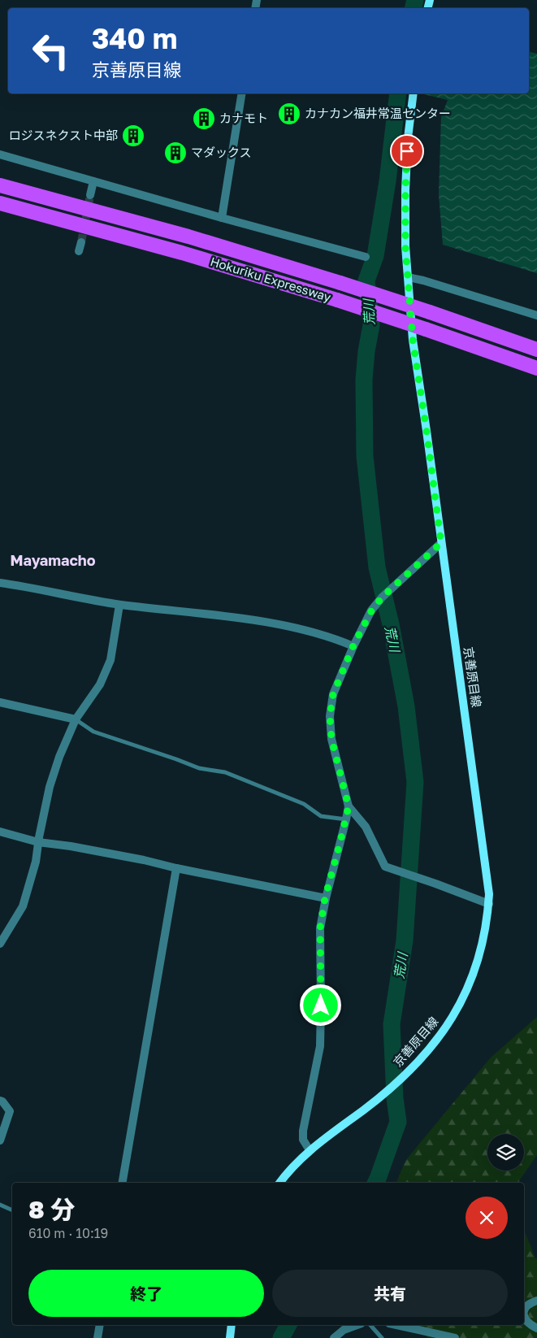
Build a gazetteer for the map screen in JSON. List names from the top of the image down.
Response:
{
  "streets": {
    "highway": ["Hokuriku Expressway"],
    "main road": ["京善原目線"]
  },
  "districts": ["Mayamacho"],
  "water": ["荒川"],
  "places": {
    "building": [
      "カナカン福井常温センター",
      "カナモト",
      "ロジスネクスト中部",
      "マダックス"
    ]
  },
  "page": {
    "turn": ["340 m", "京善原目線"],
    "heading": ["8 分", "610 m · 10:19"],
    "buttons": ["終了", "共有"]
  }
}
